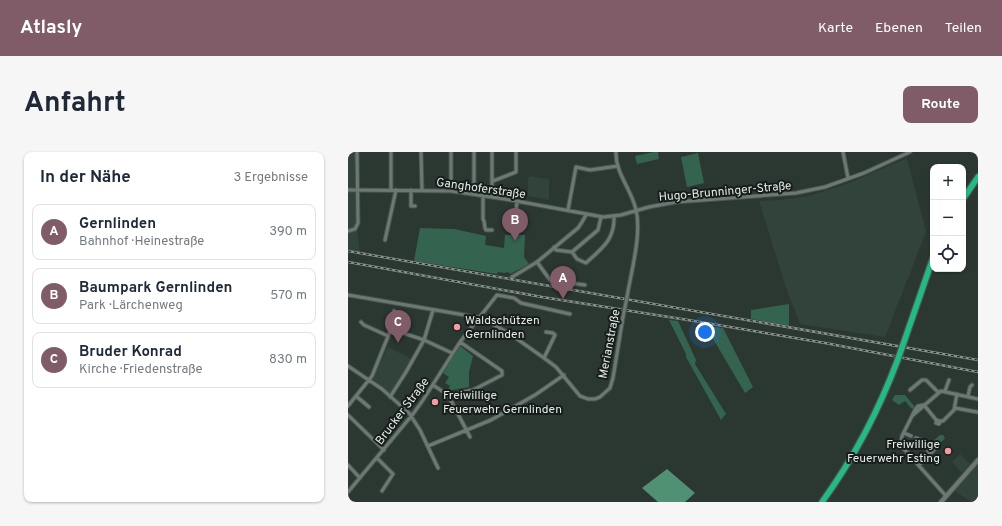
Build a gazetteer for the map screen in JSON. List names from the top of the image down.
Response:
{
  "streets": {
    "street": [
      "Ganghoferstraße",
      "Hugo-Brunninger-Straße",
      "Merianstraße",
      "Brucker Straße"
    ]
  },
  "crossings": [
    ["Ganghoferstraße", "Hugo-Brunninger-Straße"],
    ["Hugo-Brunninger-Straße", "Merianstraße"],
    ["Merianstraße", "Brucker Straße"]
  ],
  "places": ["Waldschützen Gernlinden", "Freiwillige Feuerwehr Gernlinden", "Freiwillige Feuerwehr Esting"],
  "page": {
    "header": "Atlasly",
    "nav": ["Karte", "Ebenen", "Teilen"],
    "title": "Anfahrt",
    "buttons": "Route",
    "heading": ["In der Nähe", "3 Ergebnisse"],
    "map_buttons": ["+", "−"],
    "list": [
      {
        "mark": "A",
        "name": "Gernlinden",
        "note": "Bahnhof · Heinestraße",
        "value": "390 m"
      },
      {
        "mark": "B",
        "name": "Baumpark Gernlinden",
        "note": "Park · Lärchenweg",
        "value": "570 m"
      },
      {
        "mark": "C",
        "name": "Bruder Konrad",
        "note": "Kirche · Friedenstraße",
        "value": "830 m"
      }
    ],
    "pins": ["B", "A", "C"]
  }
}
